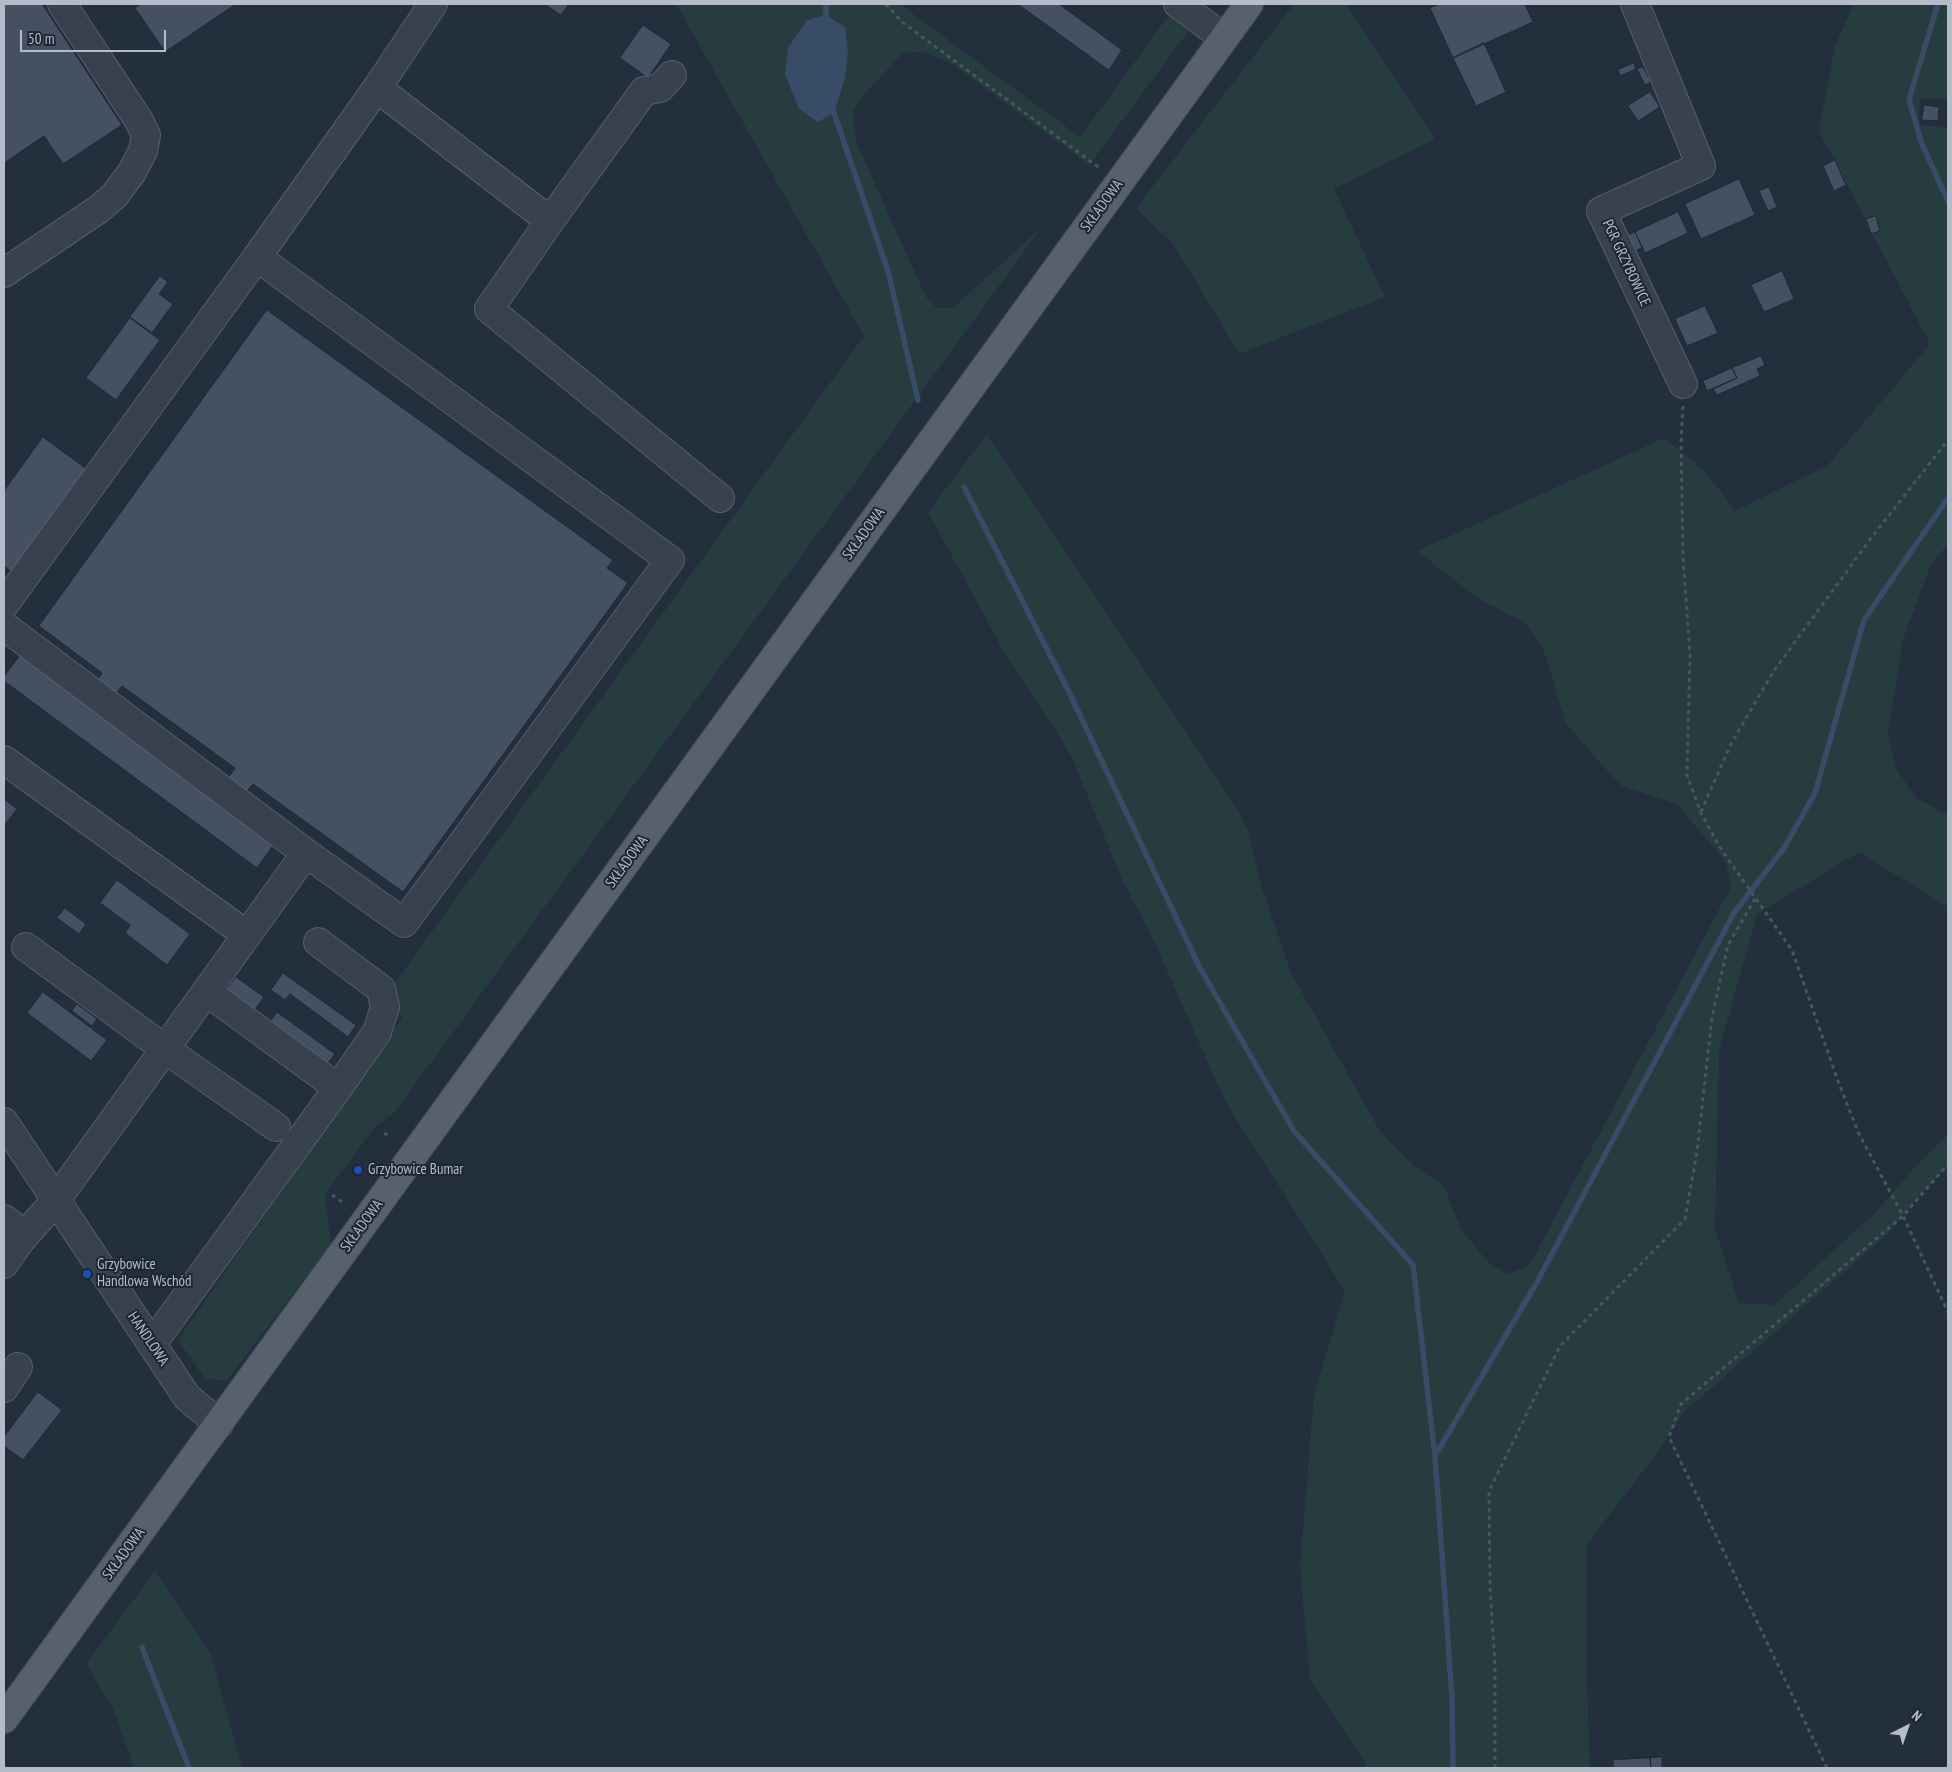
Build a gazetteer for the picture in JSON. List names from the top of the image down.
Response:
{
  "streets": {
    "main road": ["SKŁADOWA"],
    "street": ["PGR GRZYBOWICE", "HANDLOWA"]
  },
  "crossings": [
    ["SKŁADOWA", "HANDLOWA"]
  ],
  "places": ["Grzybowice Bumar", "Grzybowice Handlowa Wschód"],
  "scale_bar": "50 m",
  "north": "top right"
}
